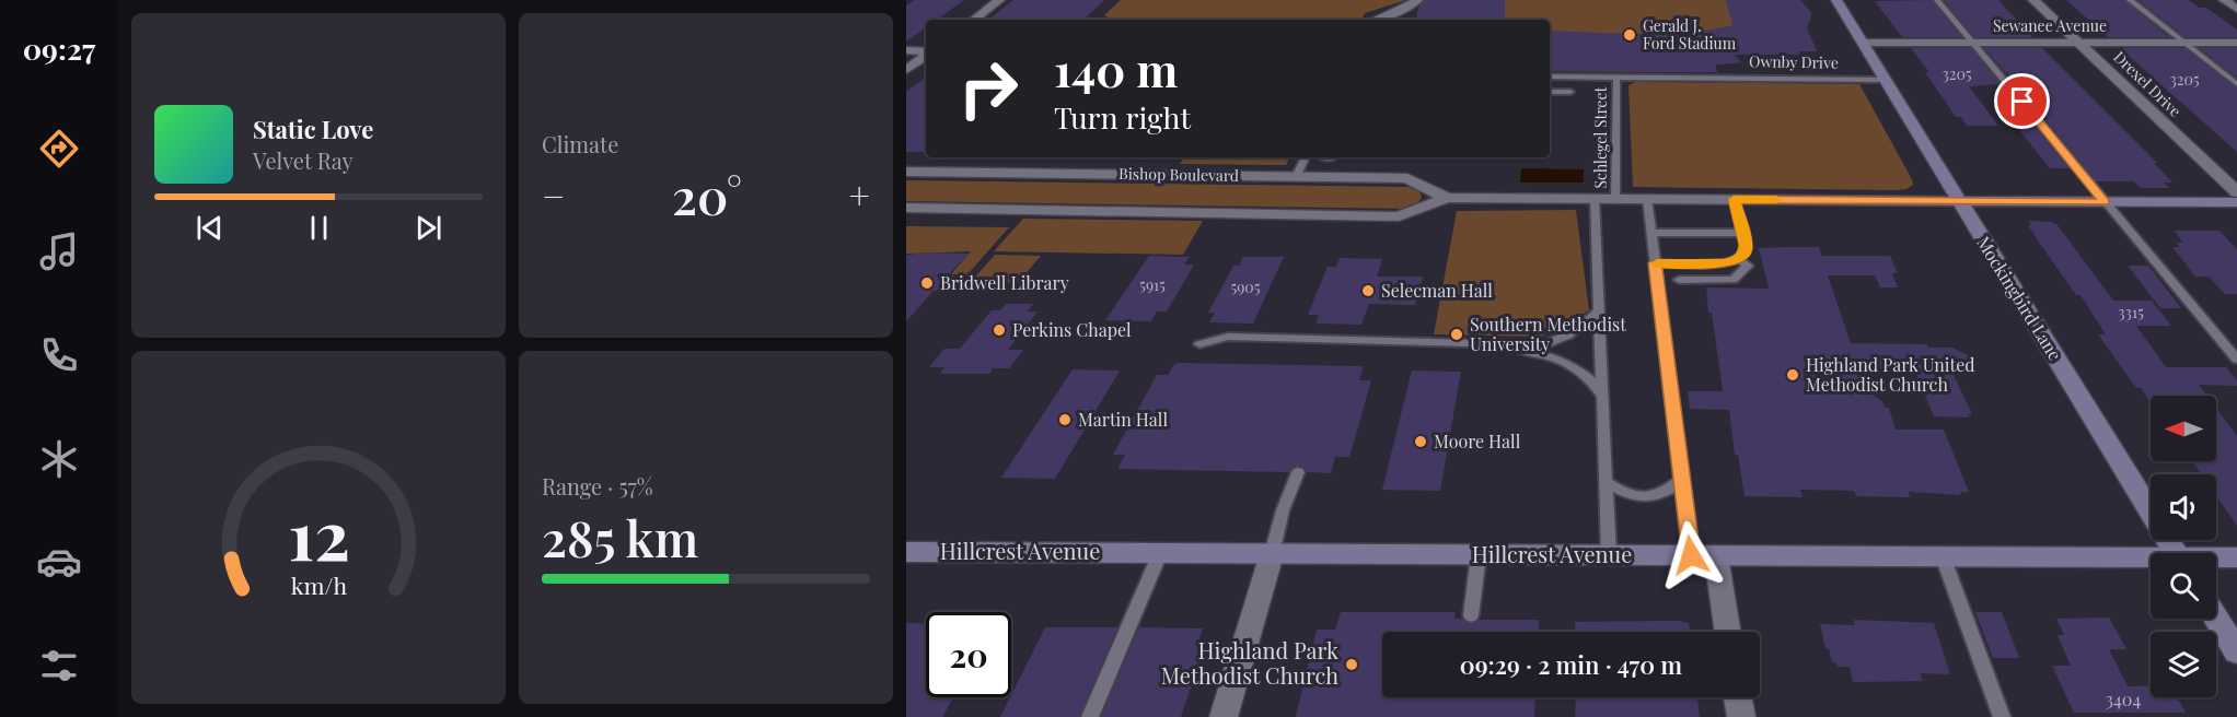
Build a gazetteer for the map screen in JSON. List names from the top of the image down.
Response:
{
  "streets": {
    "street": [
      "Sewanee Avenue",
      "Drexel Drive",
      "Bishop Boulevard",
      "Mockingbird Lane",
      "Hillcrest Avenue"
    ],
    "lane": ["Ownby Drive", "Schlegel Street"]
  },
  "crossings": [
    ["Sewanee Avenue", "Drexel Drive"],
    ["Sewanee Avenue", "Mockingbird Lane"],
    ["Ownby Drive", "Schlegel Street"],
    ["Ownby Drive", "Mockingbird Lane"],
    ["Schlegel Street", "Bishop Boulevard"],
    ["Bishop Boulevard", "Mockingbird Lane"]
  ],
  "places": [
    "Gerald J. Ford Stadium",
    "Bridwell Library",
    "Selecman Hall",
    "Perkins Chapel",
    "Southern Methodist University",
    "Highland Park United Methodist Church",
    "Martin Hall",
    "Moore Hall",
    "Highland Park Methodist Church"
  ],
  "house_numbers": [
    "3205",
    "3205",
    "5915",
    "5905",
    "3315",
    "3404"
  ],
  "north": "left",
  "page": {
    "tabs": "09:27",
    "tile": [
      "Climate",
      ["Range · 57%", "285 km"]
    ],
    "turn": ["140 m", "Turn right"],
    "song": ["Static Love", "Velvet Ray"],
    "heat": ["−", "20°", "+"],
    "limit": "20",
    "trip": "09:29 · 2 min · 470 m",
    "gauge": ["12", "km/h"]
  }
}
